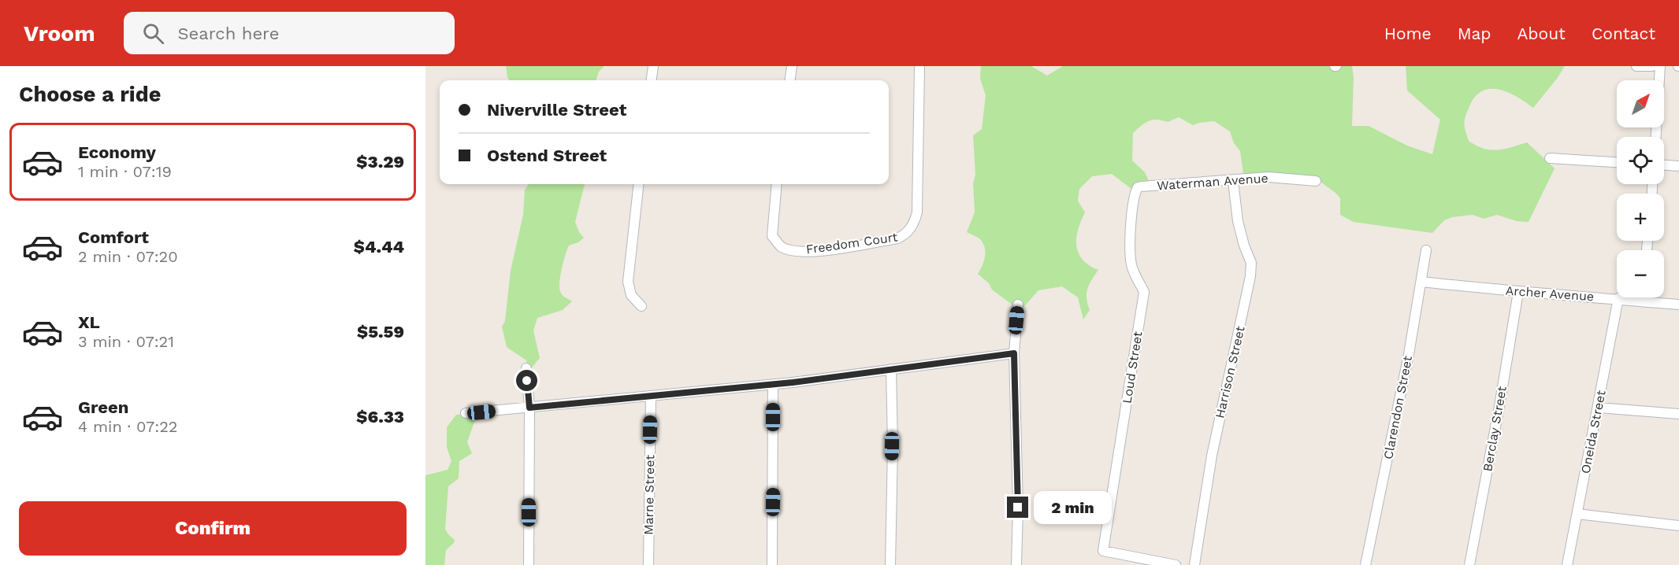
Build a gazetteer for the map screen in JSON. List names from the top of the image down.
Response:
{
  "streets": {
    "street": [
      "Waterman Avenue",
      "Freedom Court",
      "Archer Avenue",
      "Loud Street",
      "Harrison Street",
      "Clarendon Street",
      "Berclay Street",
      "Oneida Street",
      "Marne Street"
    ]
  },
  "crossings": [
    ["Waterman Avenue", "Loud Street"],
    ["Waterman Avenue", "Harrison Street"],
    ["Archer Avenue", "Clarendon Street"],
    ["Archer Avenue", "Berclay Street"],
    ["Archer Avenue", "Oneida Street"]
  ],
  "north": "top right",
  "page": {
    "header": "Vroom",
    "search": "Search here",
    "nav": [
      "Home",
      "Map",
      "About",
      "Contact"
    ],
    "heading": "Choose a ride",
    "map_buttons": ["+", "−"],
    "banner": ["Niverville Street", "Ostend Street"],
    "list": [
      {
        "name": "Economy",
        "note": "1 min · 07:19",
        "value": "$3.29"
      },
      {
        "name": "Comfort",
        "note": "2 min · 07:20",
        "value": "$4.44"
      },
      {
        "name": "XL",
        "note": "3 min · 07:21",
        "value": "$5.59"
      },
      {
        "name": "Green",
        "note": "4 min · 07:22",
        "value": "$6.33"
      }
    ],
    "bubble": "2 min",
    "buttons": "Confirm"
  }
}
